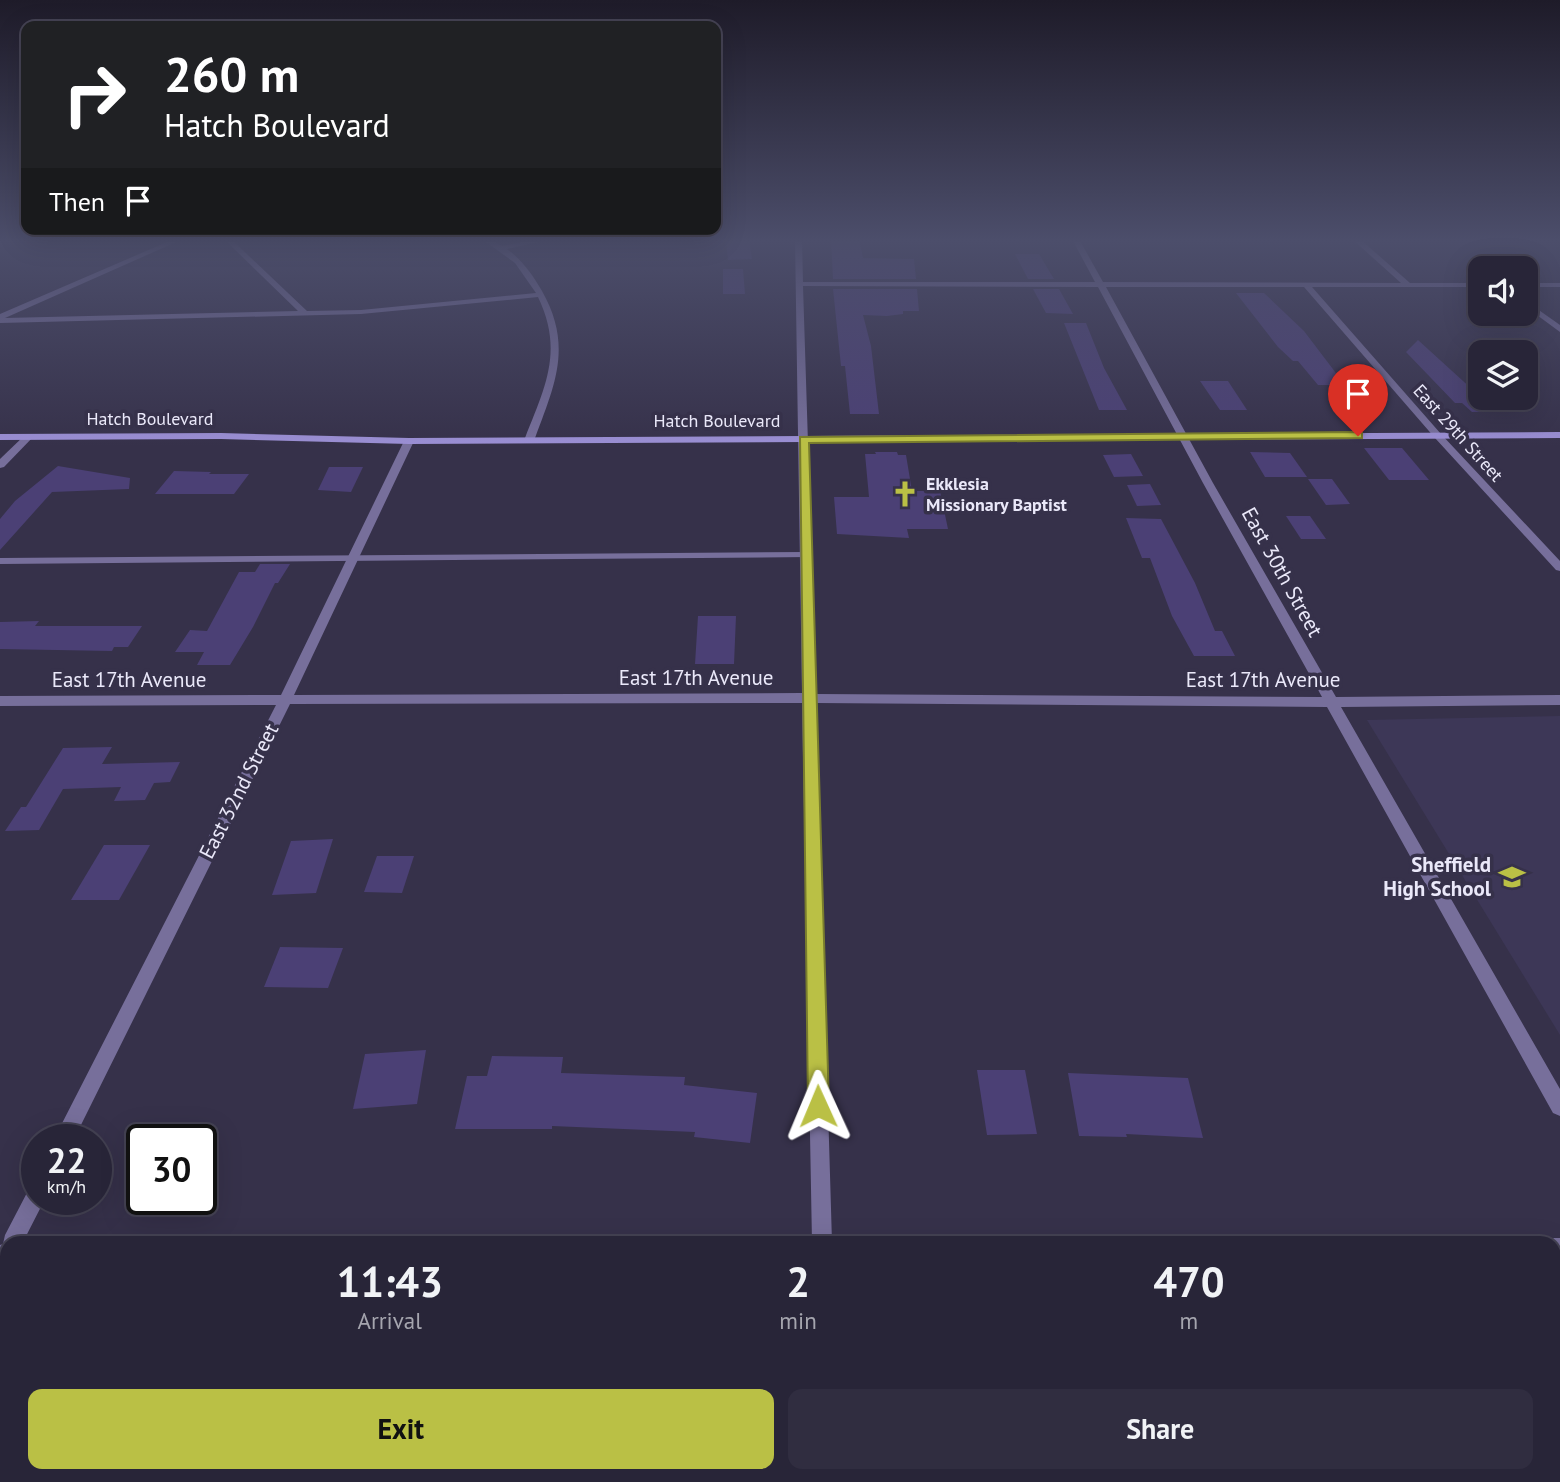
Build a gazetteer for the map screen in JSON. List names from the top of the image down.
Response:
{
  "streets": {
    "main road": ["Hatch Boulevard"],
    "street": [
      "East 29th Street",
      "East 30th Street",
      "East 17th Avenue",
      "East 32nd Street"
    ]
  },
  "crossings": [
    ["Hatch Boulevard", "East 29th Street"],
    ["Hatch Boulevard", "East 30th Street"],
    ["Hatch Boulevard", "East 32nd Street"],
    ["East 30th Street", "East 17th Avenue"],
    ["East 17th Avenue", "East 32nd Street"]
  ],
  "places": {
    "church": ["Ekklesia Missionary Baptist"],
    "school or university": ["Sheffield High School"]
  },
  "page": {
    "turn": ["260 m", "Hatch Boulevard"],
    "then": "Then",
    "speed": "22 km/h",
    "limit": "30",
    "eta": [
      "11:43",
      "Arrival",
      "2",
      "min",
      "470",
      "m"
    ],
    "buttons": ["Exit", "Share"]
  }
}
